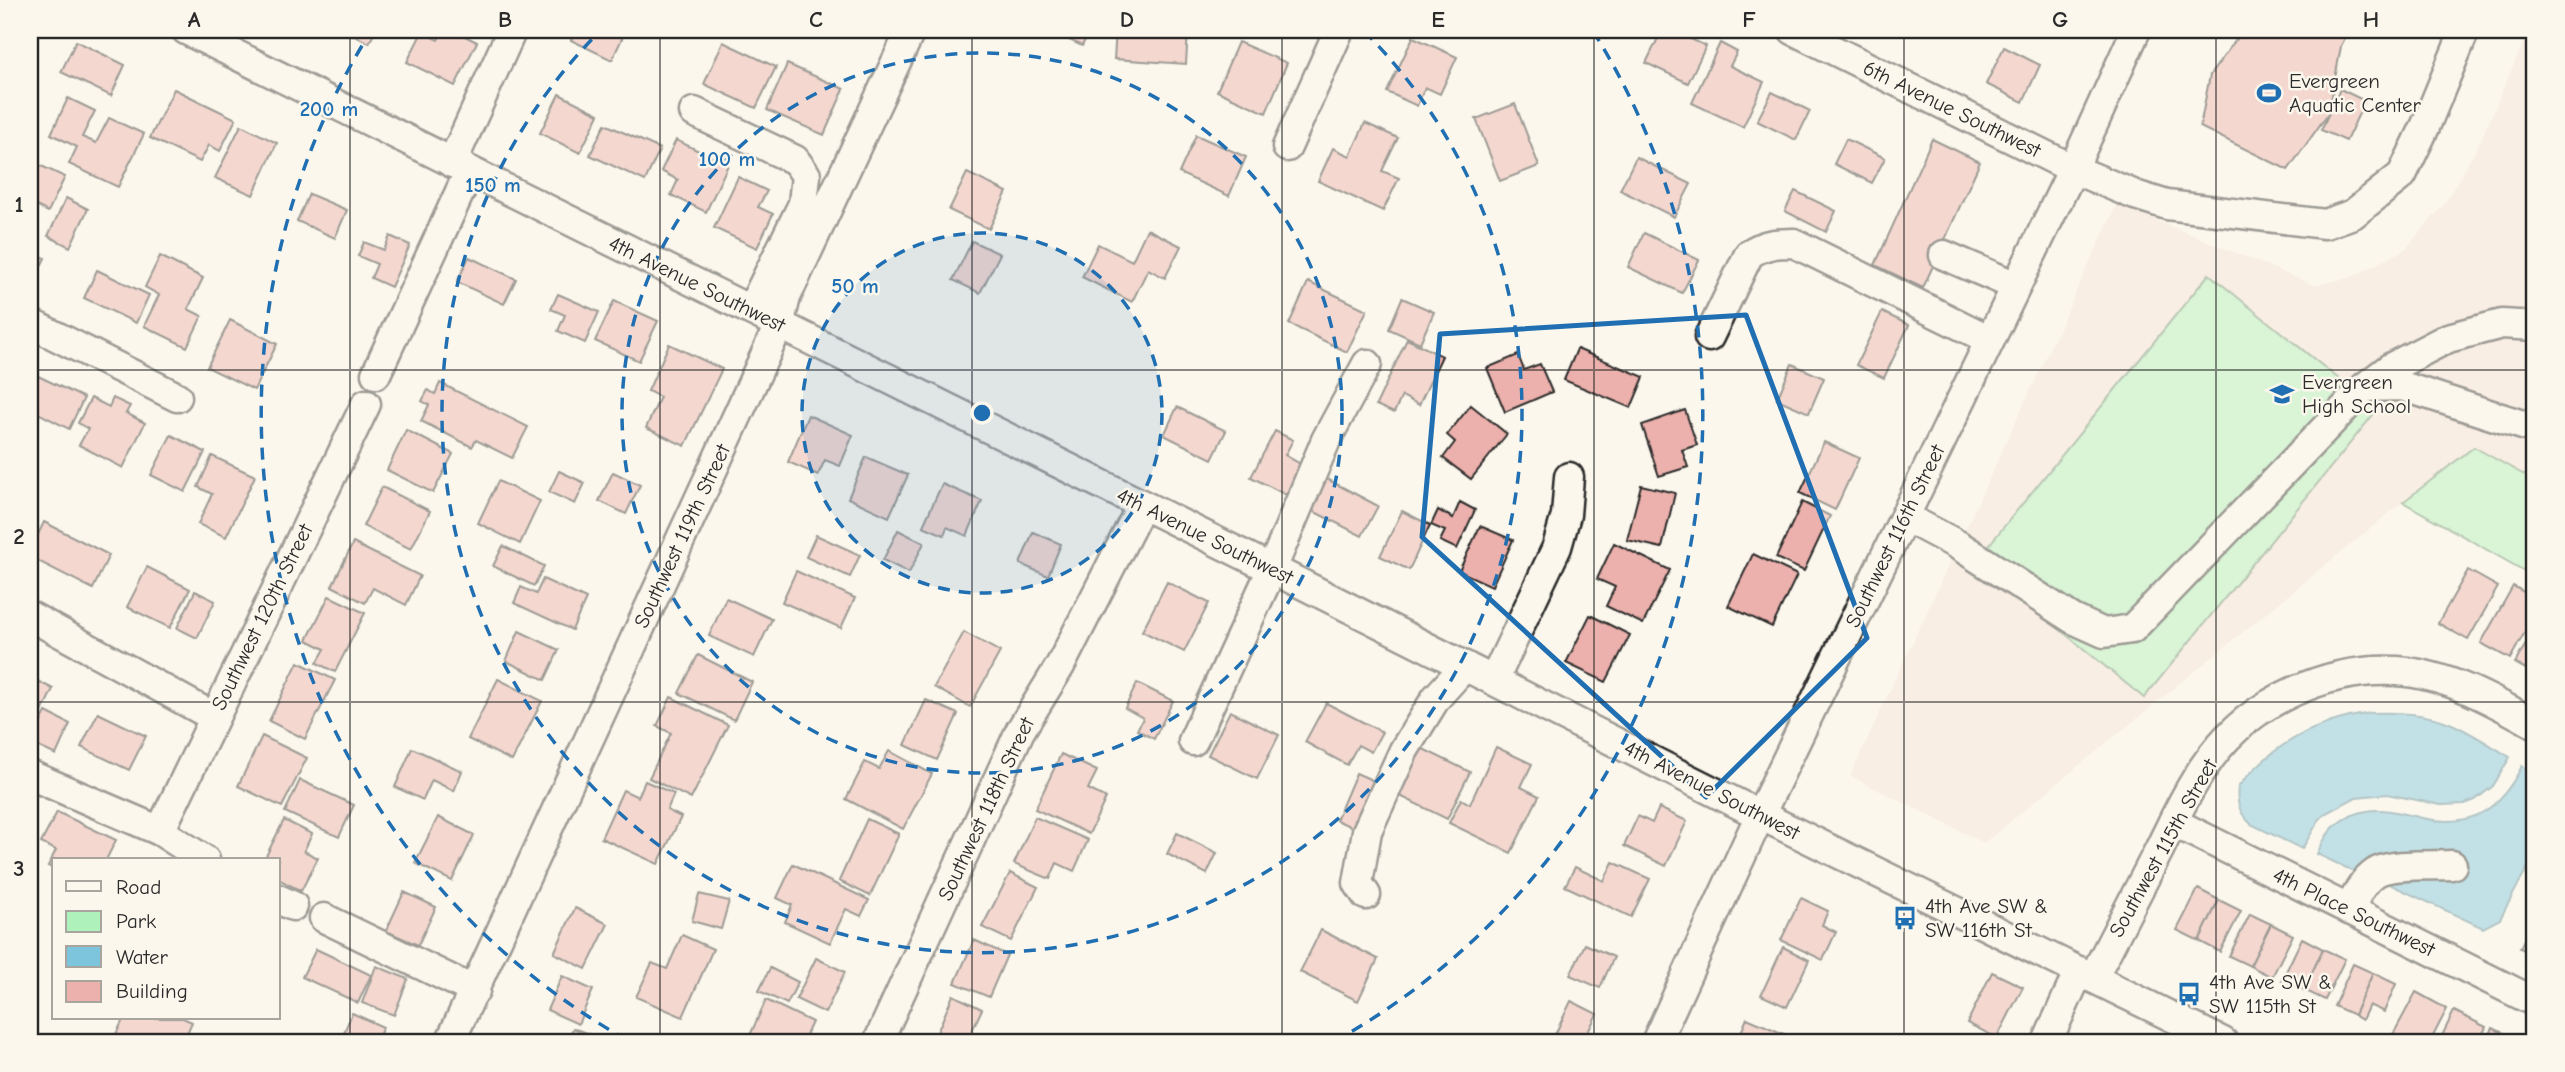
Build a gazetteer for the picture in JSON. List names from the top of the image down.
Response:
{
  "streets": {
    "street": [
      "6th Avenue Southwest",
      "4th Avenue Southwest",
      "Southwest 119th Street",
      "Southwest 116th Street",
      "Southwest 120th Street",
      "Southwest 118th Street",
      "Southwest 115th Street",
      "4th Place Southwest"
    ]
  },
  "crossings": [
    ["6th Avenue Southwest", "Southwest 116th Street"],
    ["4th Avenue Southwest", "Southwest 119th Street"],
    ["4th Avenue Southwest", "Southwest 116th Street"],
    ["4th Avenue Southwest", "Southwest 118th Street"],
    ["4th Avenue Southwest", "Southwest 115th Street"],
    ["Southwest 115th Street", "4th Place Southwest"]
  ],
  "places": {
    "sports": ["Evergreen Aquatic Center"],
    "school or university": ["Evergreen High School"],
    "bus stop": ["4th Ave SW & SW 116th St", "4th Ave SW & SW 115th St"]
  },
  "legend": [
    "Road",
    "Park",
    "Water",
    "Building"
  ],
  "grid": {
    "columns": [
      "A",
      "B",
      "C",
      "D",
      "E",
      "F",
      "G",
      "H"
    ],
    "rows": ["1", "2", "3"]
  },
  "rings": [
    "200 m",
    "100 m",
    "150 m",
    "50 m"
  ]
}
